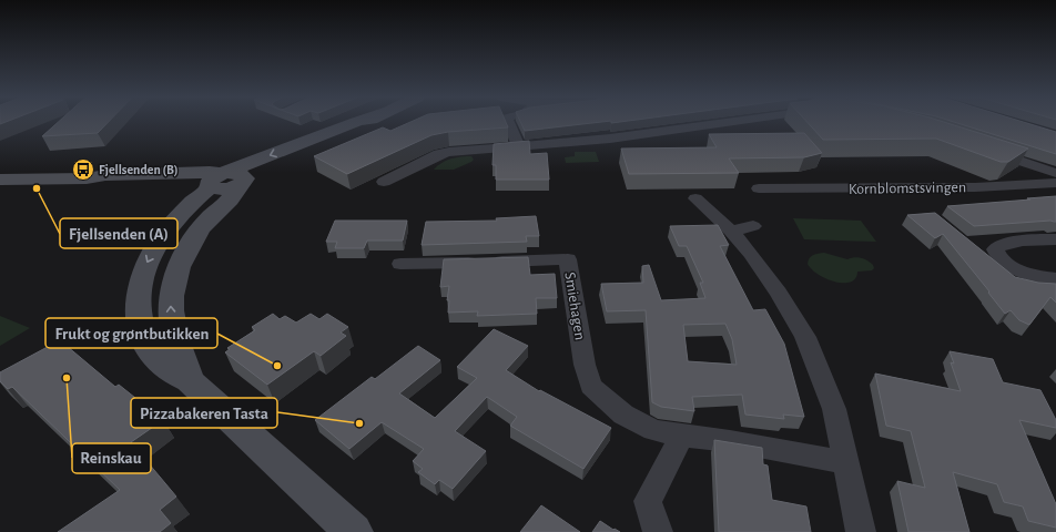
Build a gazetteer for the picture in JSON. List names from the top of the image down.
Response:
{
  "streets": {
    "street": ["Kornblomstsvingen", "Smiehagen"]
  },
  "places": {
    "bus stop": ["Fjellsenden (B)"],
    "other": [
      "Fjellsenden (A)",
      "Frukt og grøntbutikken",
      "Reinskau",
      "Pizzabakeren Tasta"
    ]
  }
}
